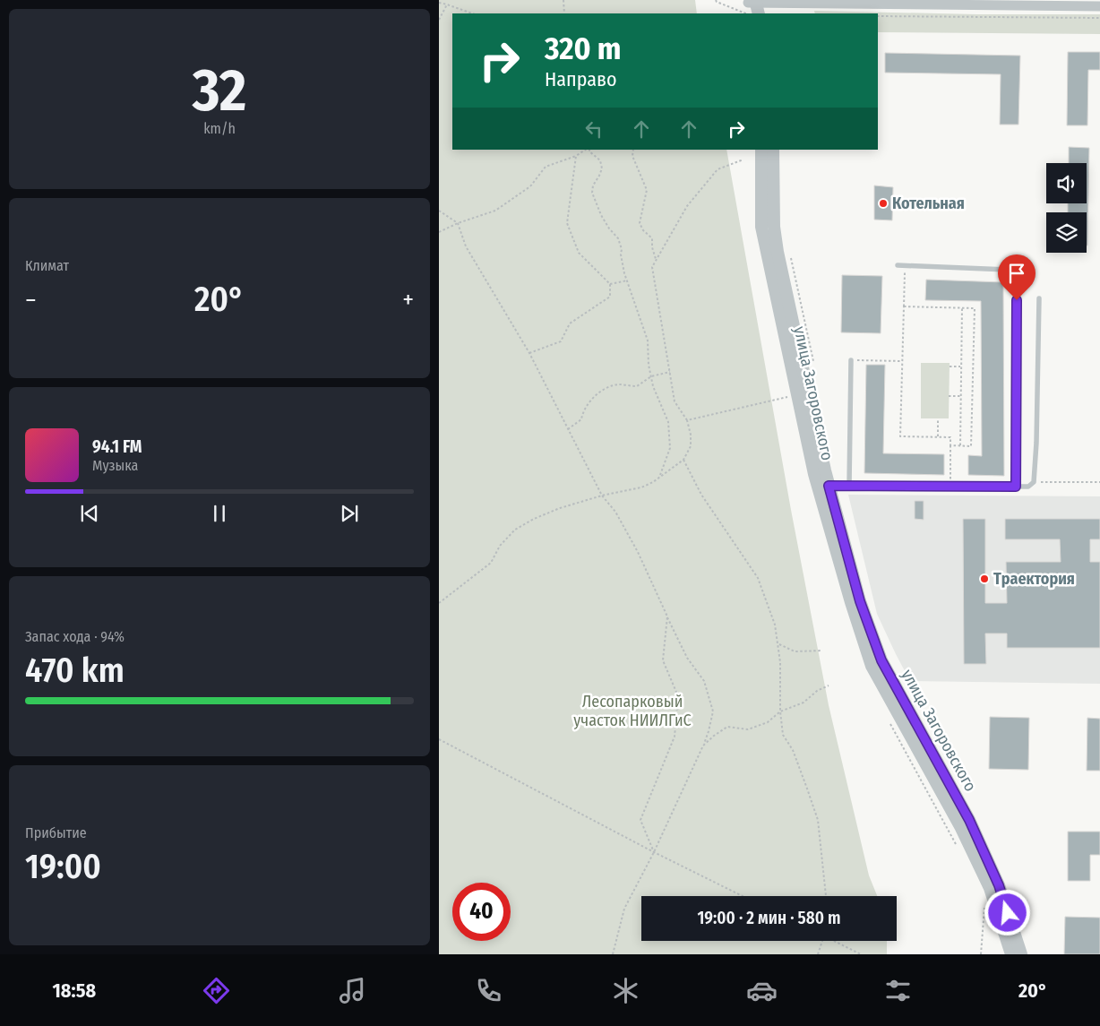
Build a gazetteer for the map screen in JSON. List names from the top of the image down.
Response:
{
  "streets": {
    "street": ["улица Загоровского"]
  },
  "parks": ["Лесопарковый участок НИИЛГиС"],
  "places": ["Котельная", "Траектория"],
  "page": {
    "tile": [
      ["32", "km/h"],
      "Климат",
      ["Запас хода · 94%", "470 km"],
      ["Прибытие", "19:00"]
    ],
    "turn": ["320 m", "Направо"],
    "heat": ["−", "20°", "+"],
    "song": ["94.1 FM", "Музыка"],
    "limit": "40",
    "trip": "19:00 · 2 мин · 580 m",
    "tabs": ["18:58", "20°"]
  }
}
